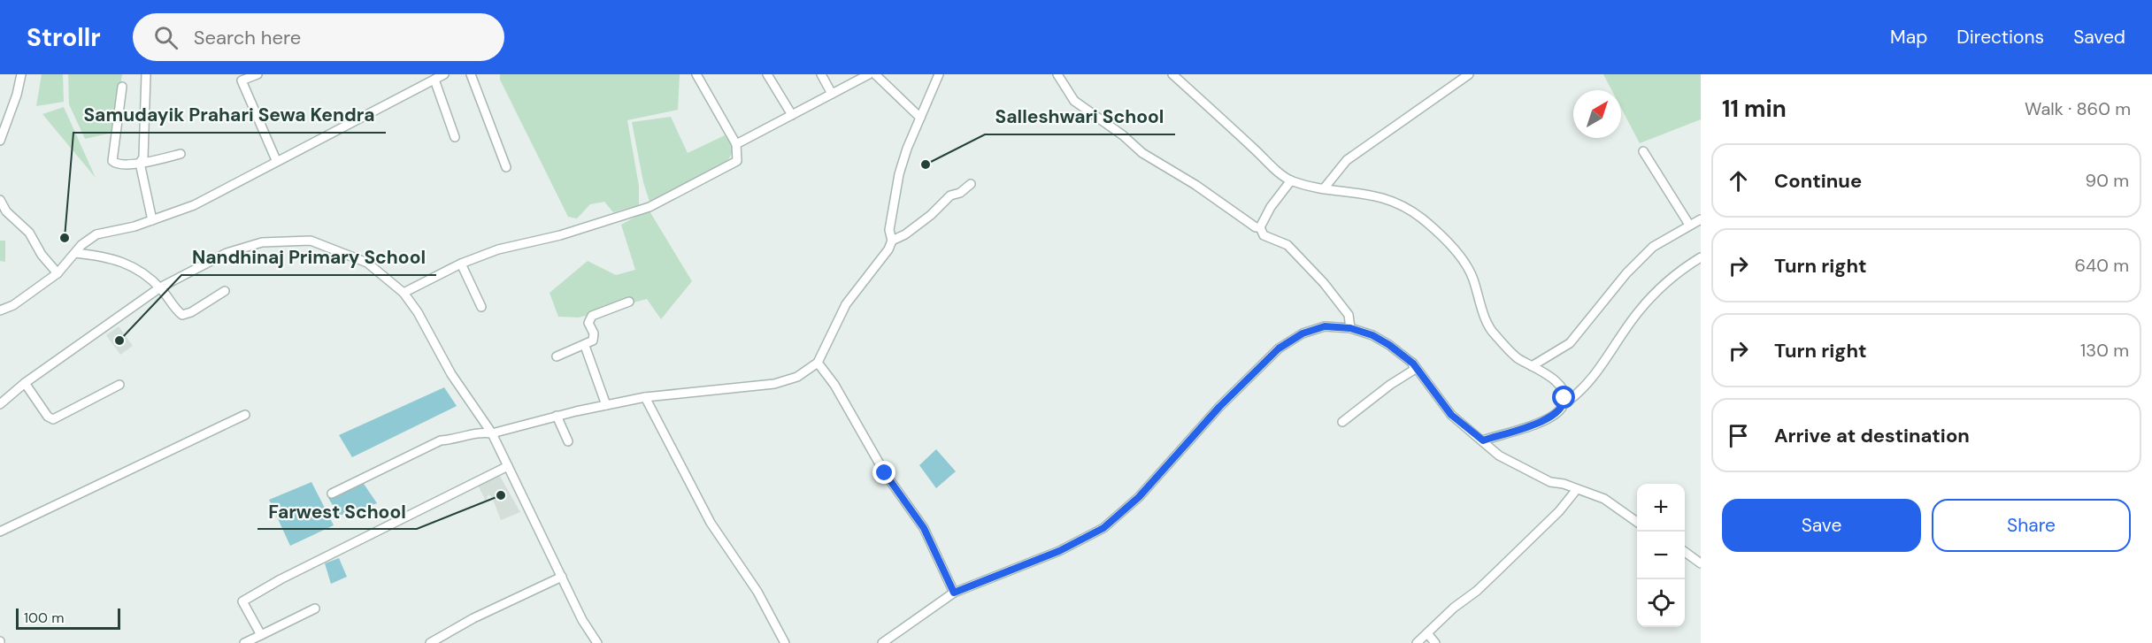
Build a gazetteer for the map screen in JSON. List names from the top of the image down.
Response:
{
  "places": [
    "Salleshwari School",
    "Samudayik Prahari Sewa Kendra",
    "Nandhinaj Primary School",
    "Farwest School"
  ],
  "scale_bar": "100 m",
  "north": "top right",
  "page": {
    "header": "Strollr",
    "search": "Search here",
    "nav": ["Map", "Directions", "Saved"],
    "heading": ["11 min", "Walk · 860 m"],
    "list": [
      ["Continue", "90 m"],
      ["Turn right", "640 m"],
      ["Turn right", "130 m"],
      "Arrive at destination"
    ],
    "buttons": ["Save", "Share"],
    "map_buttons": ["+", "−"],
    "scale": "100 m"
  }
}
